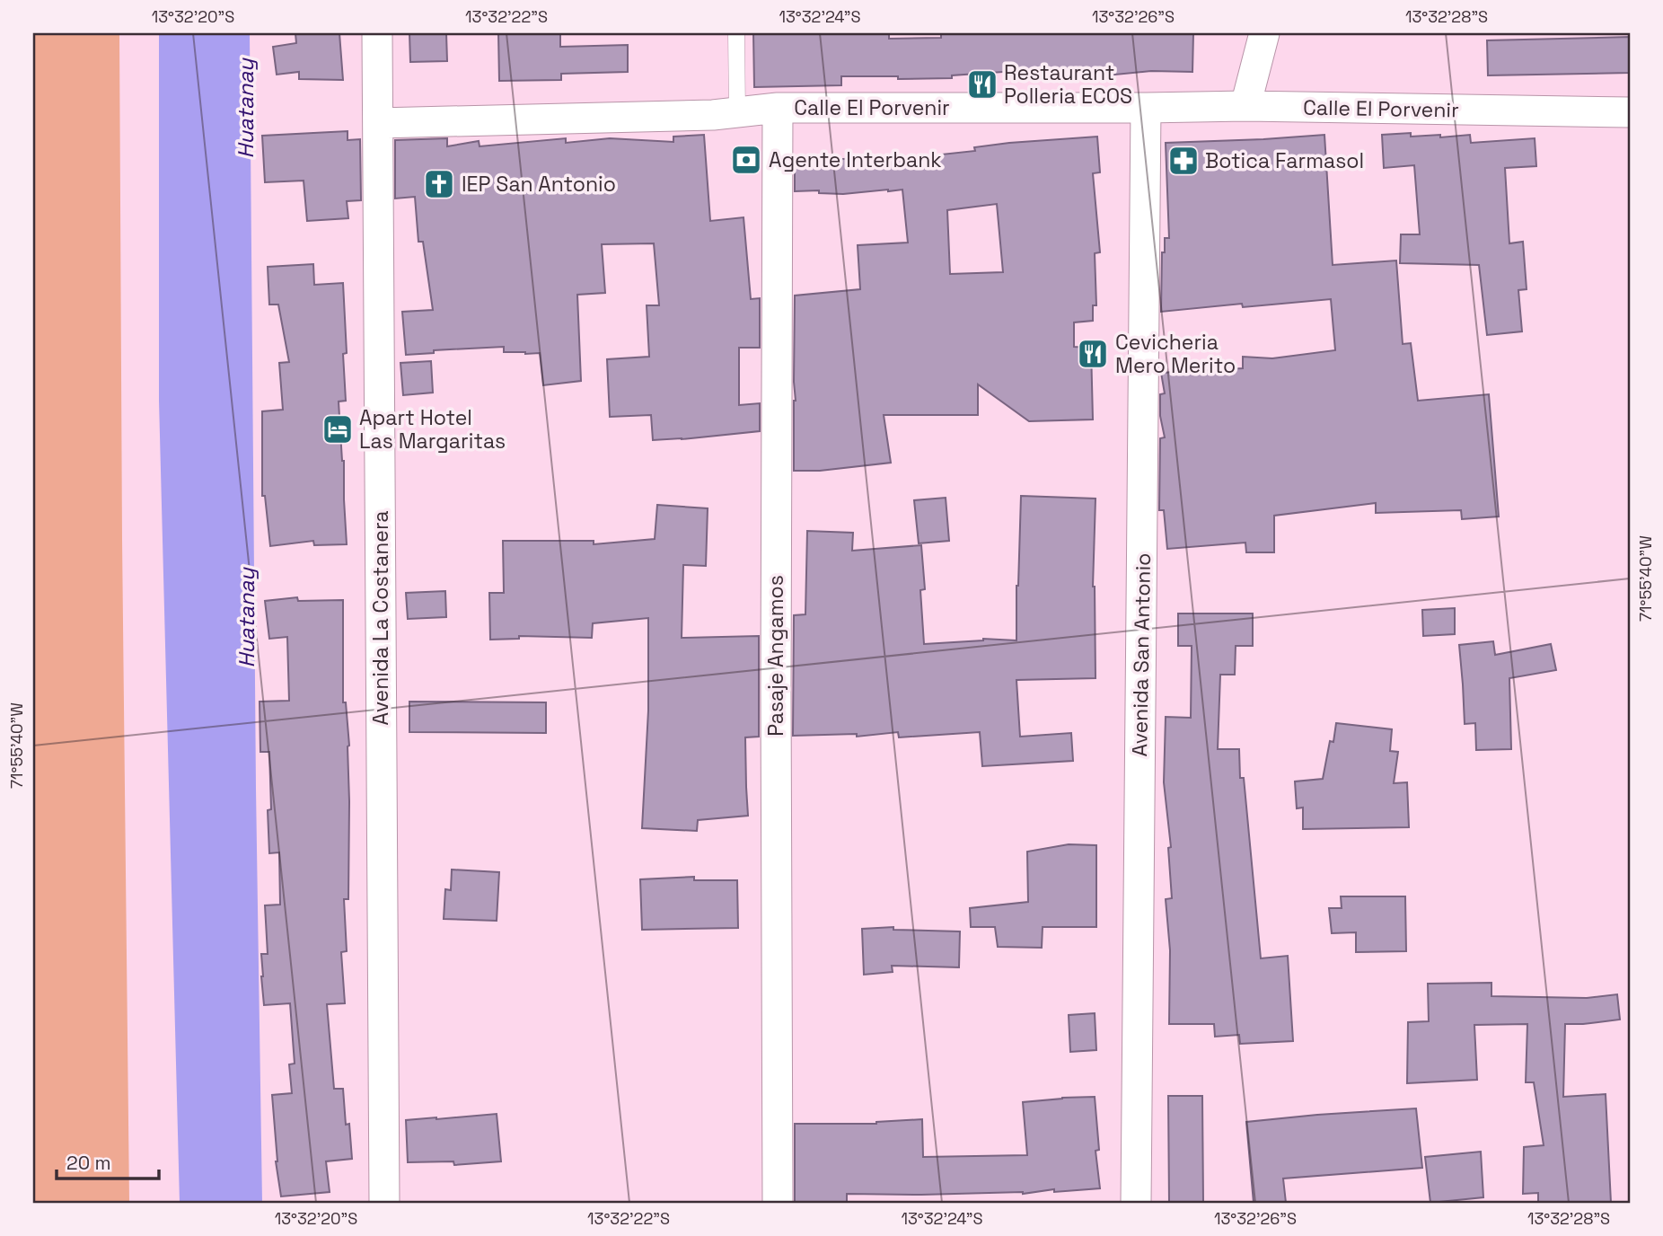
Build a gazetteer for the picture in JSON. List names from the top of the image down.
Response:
{
  "streets": {
    "street": [
      "Calle El Porvenir",
      "Avenida La Costanera",
      "Avenida San Antonio",
      "Pasaje Angamos"
    ]
  },
  "crossings": [
    ["Calle El Porvenir", "Avenida La Costanera"],
    ["Calle El Porvenir", "Avenida San Antonio"],
    ["Calle El Porvenir", "Pasaje Angamos"]
  ],
  "water": ["Huatanay"],
  "places": {
    "restaurant": ["Restaurant Polleria ECOS", "Cevicheria Mero Merito"],
    "bank": ["Agente Interbank"],
    "pharmacy": ["Botica Farmasol"],
    "church": ["IEP San Antonio"],
    "hotel": ["Apart Hotel Las Margaritas"]
  },
  "scale_bar": "20 m",
  "coordinates": [
    "13°32'20\"S",
    "13°32'22\"S",
    "13°32'24\"S",
    "13°32'26\"S",
    "13°32'28\"S",
    "71°55'40\"W"
  ]
}
